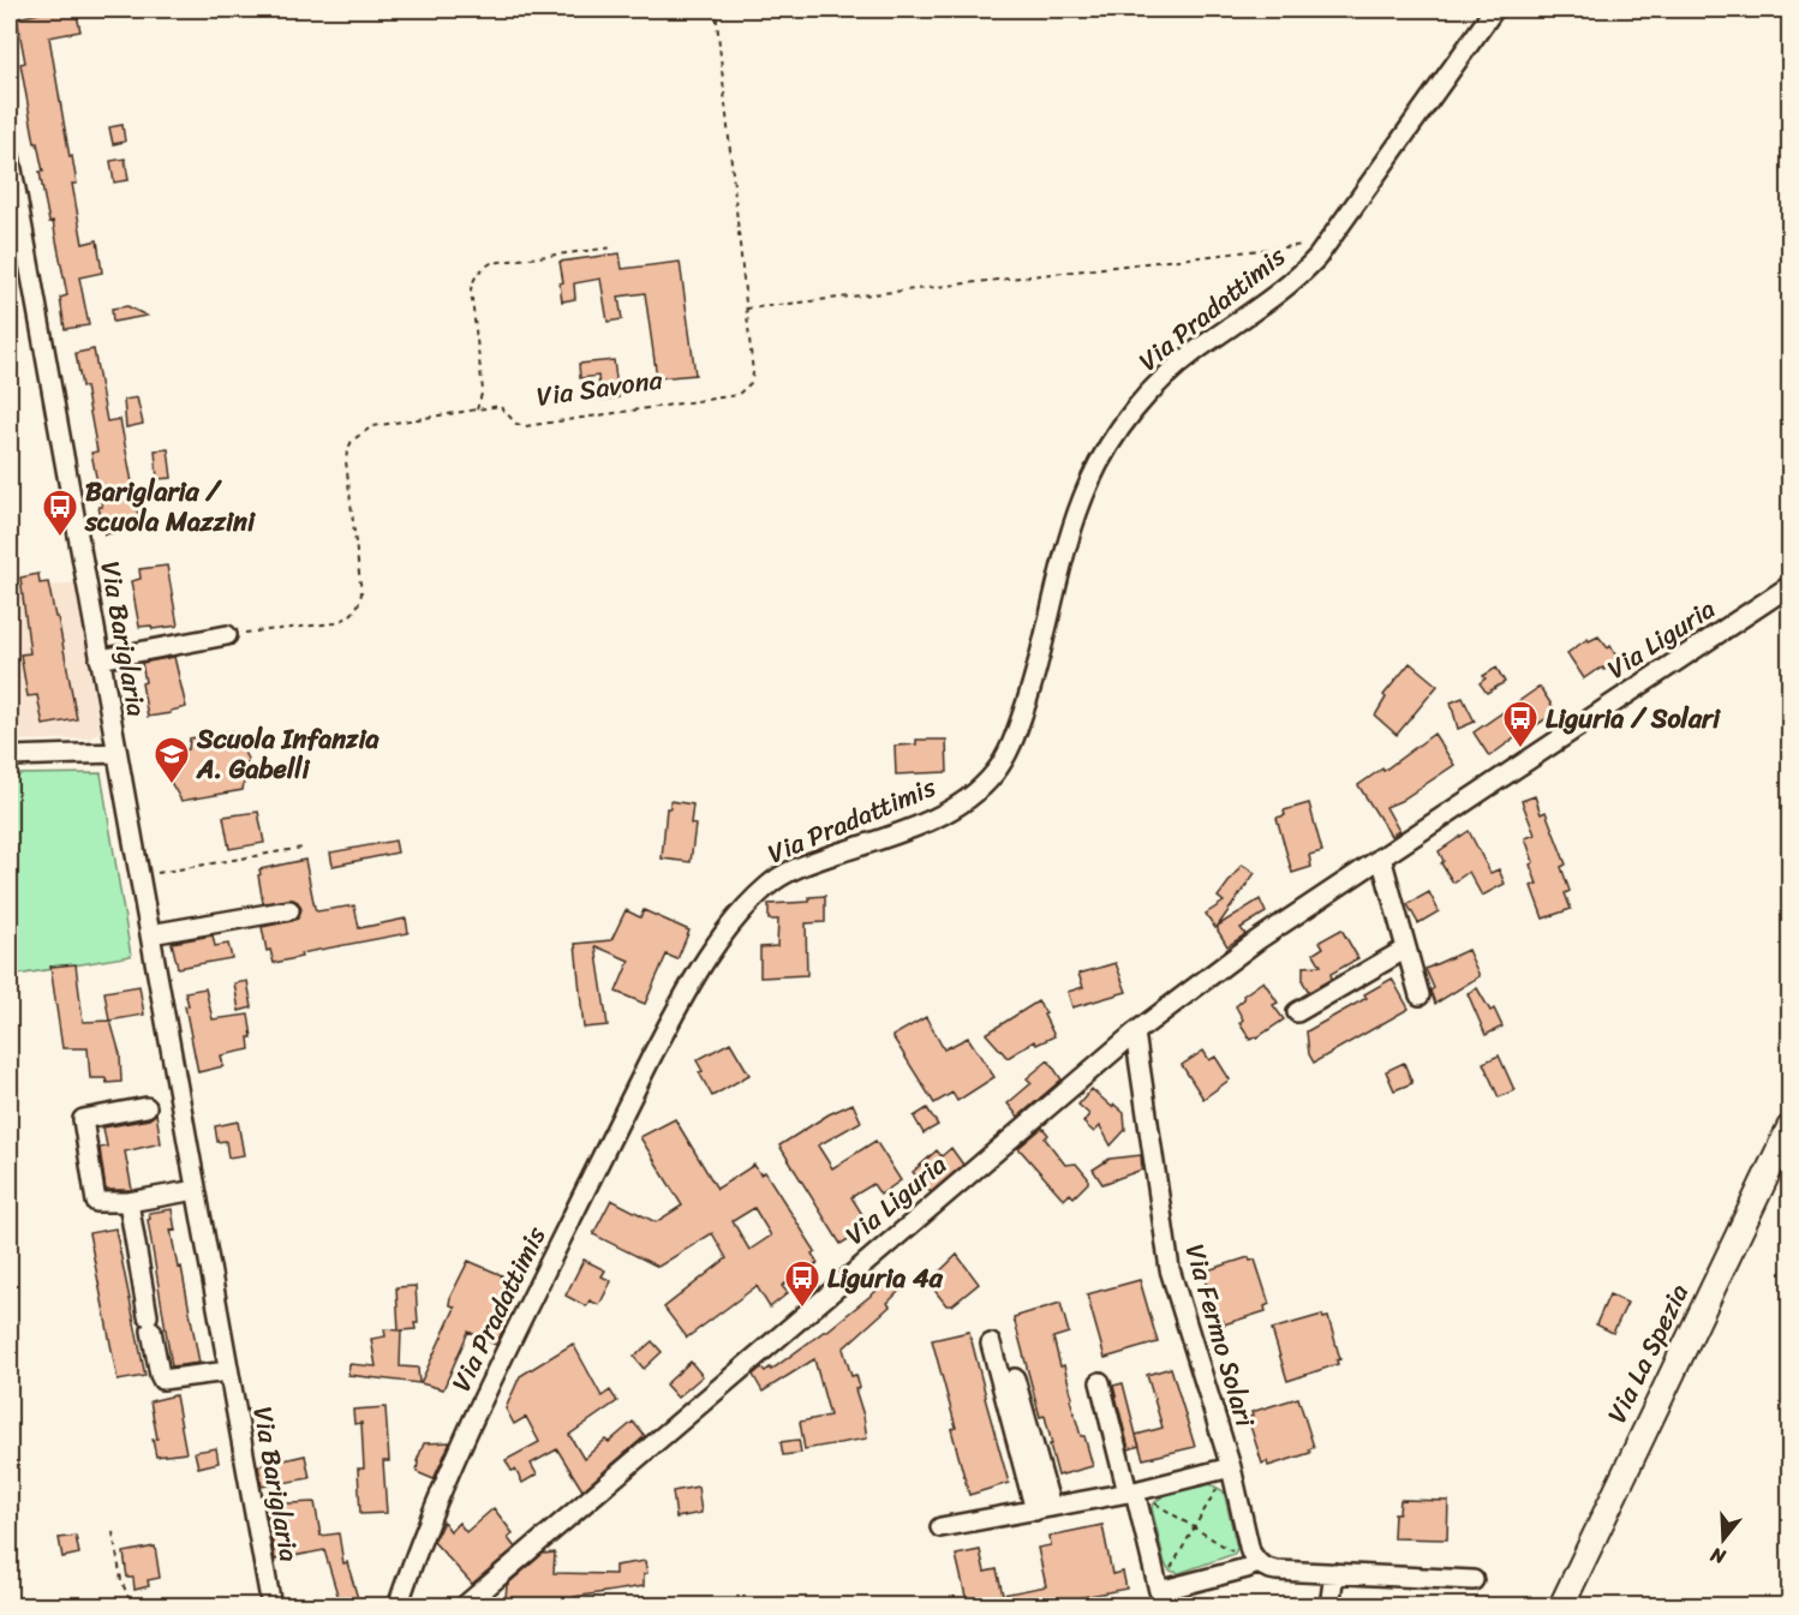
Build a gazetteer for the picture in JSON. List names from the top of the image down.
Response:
{
  "streets": {
    "main road": ["Via La Spezia"],
    "street": [
      "Via Pradattimis",
      "Via Bariglaria",
      "Via Liguria",
      "Via Fermo Solari"
    ],
    "path": ["Via Savona"]
  },
  "crossings": [
    ["Via Liguria", "Via Fermo Solari"]
  ],
  "places": {
    "bus stop": ["Bariglaria / scuola Mazzini", "Liguria / Solari", "Liguria 4a"],
    "school or university": ["Scuola Infanzia A. Gabelli"]
  },
  "north": "bottom"
}
